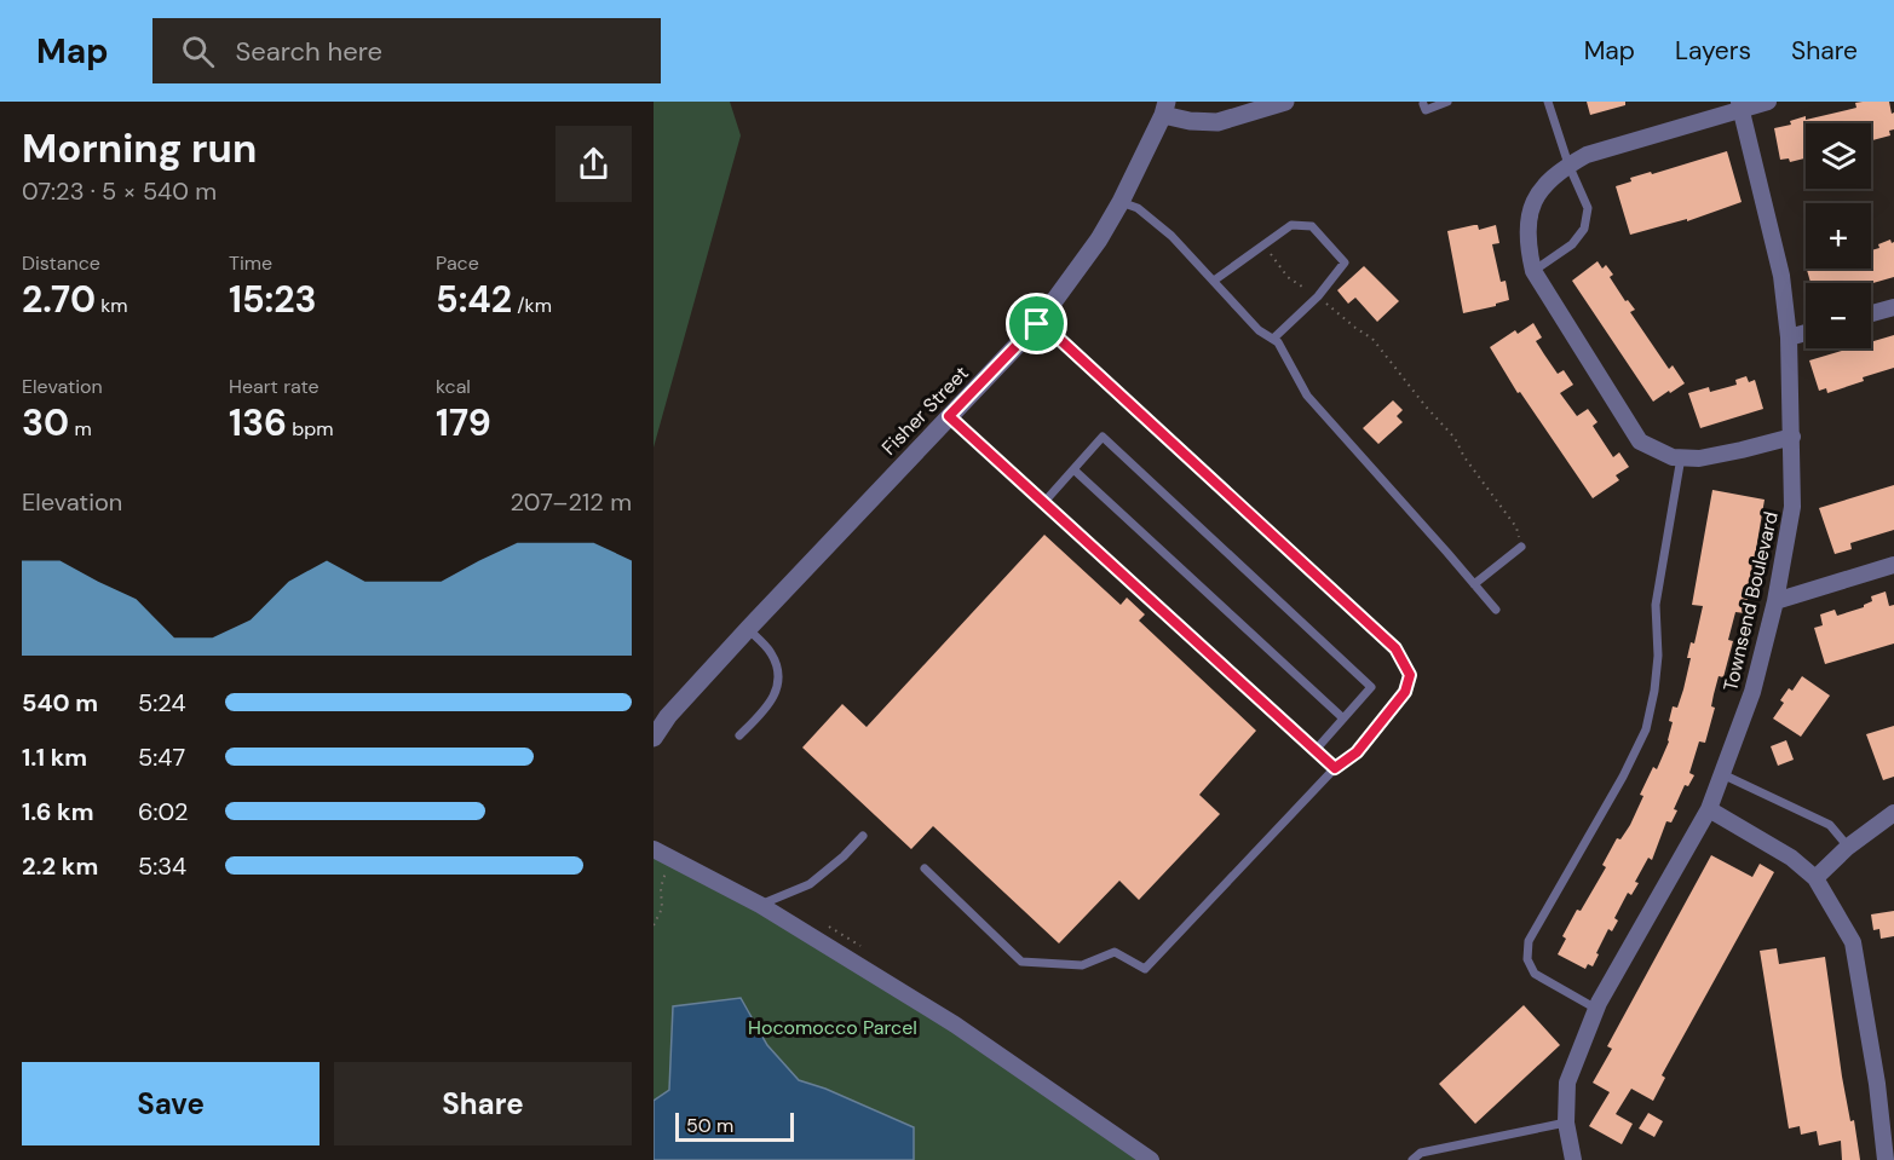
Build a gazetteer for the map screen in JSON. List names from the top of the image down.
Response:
{
  "streets": {
    "street": ["Fisher Street", "Townsend Boulevard"]
  },
  "parks": ["Hocomocco Parcel"],
  "scale_bar": "50 m",
  "page": {
    "header": "Map",
    "search": "Search here",
    "nav": ["Map", "Layers", "Share"],
    "heading": ["Morning run", "07:23 · 5 × 540 m"],
    "map_buttons": ["+", "−"],
    "stats": [
      ["Distance", "2.70 km"],
      ["Time", "15:23"],
      ["Pace", "5:42 /km"],
      ["Elevation", "30 m"],
      ["Heart rate", "136 bpm"],
      ["kcal", "179"]
    ],
    "chart": ["Elevation", "207–212 m"],
    "list": [
      {
        "name": "540 m",
        "note": "5:24"
      },
      {
        "name": "1.1 km",
        "note": "5:47"
      },
      {
        "name": "1.6 km",
        "note": "6:02"
      },
      {
        "name": "2.2 km",
        "note": "5:34"
      }
    ],
    "buttons": ["Save", "Share"],
    "scale": "50 m"
  }
}
